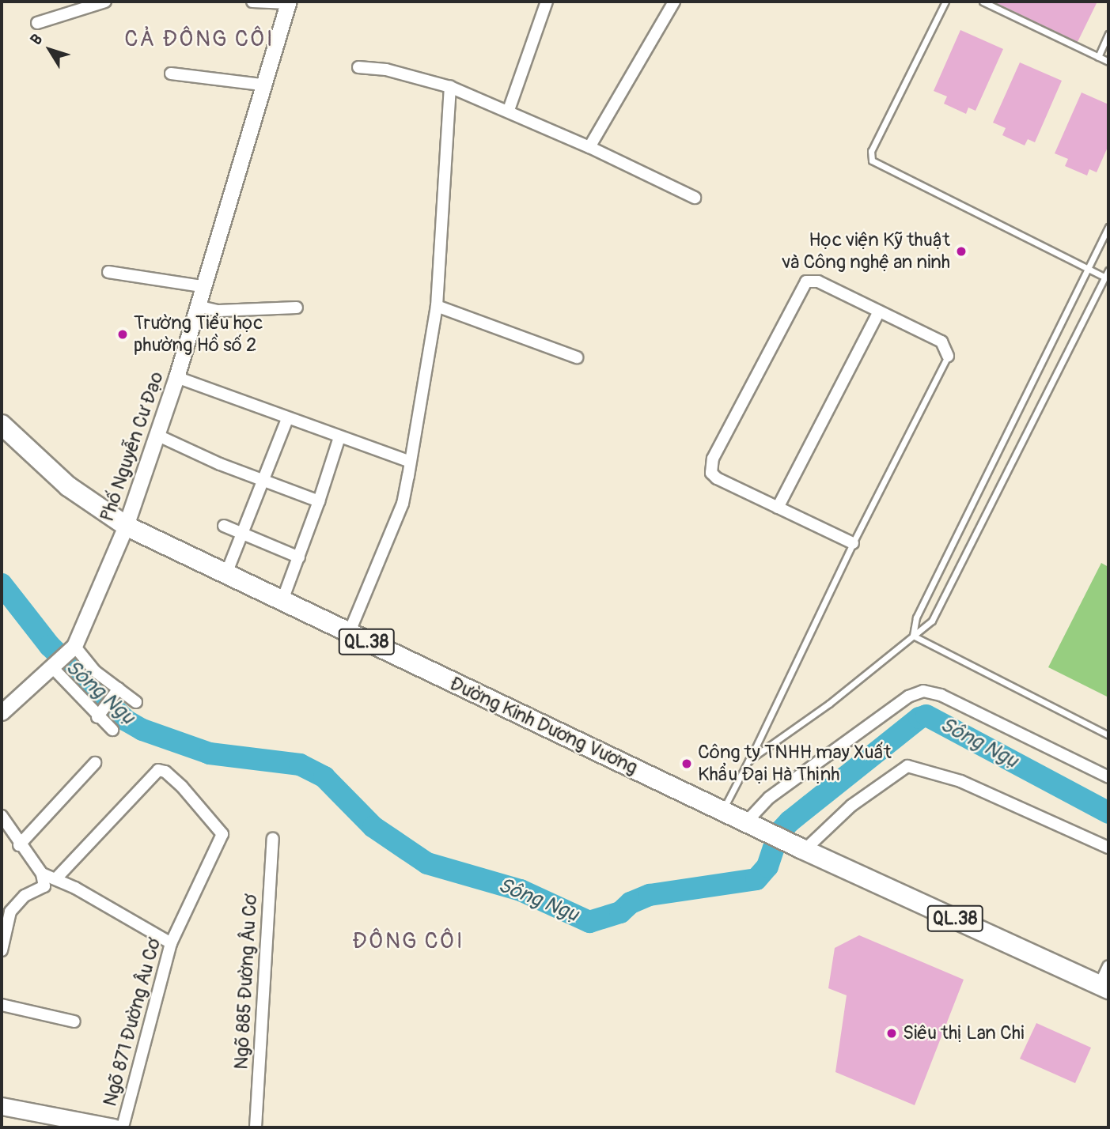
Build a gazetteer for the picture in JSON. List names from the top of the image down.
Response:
{
  "streets": {
    "highway": ["QL.38", "Đường Kinh Dương Vương"],
    "street": ["Phố Nguyễn Cư Đạo", "Ngõ 885 Đường Âu Cơ", "Ngõ 871 Đường Âu Cơ"]
  },
  "crossings": [
    ["Phố Nguyễn Cư Đạo", "Đường Kinh Dương Vương"]
  ],
  "districts": ["CẢ ĐÔNG CÔI", "ĐÔNG CÔI"],
  "water": ["Sông Ngụ"],
  "places": [
    "Học viện Kỹ thuật và Công nghệ an ninh",
    "Trường Tiểu học phường Hồ số 2",
    "Công ty TNHH may Xuất Khẩu Đại Hà Thịnh",
    "Siêu thị Lan Chi"
  ],
  "north": "top left"
}
